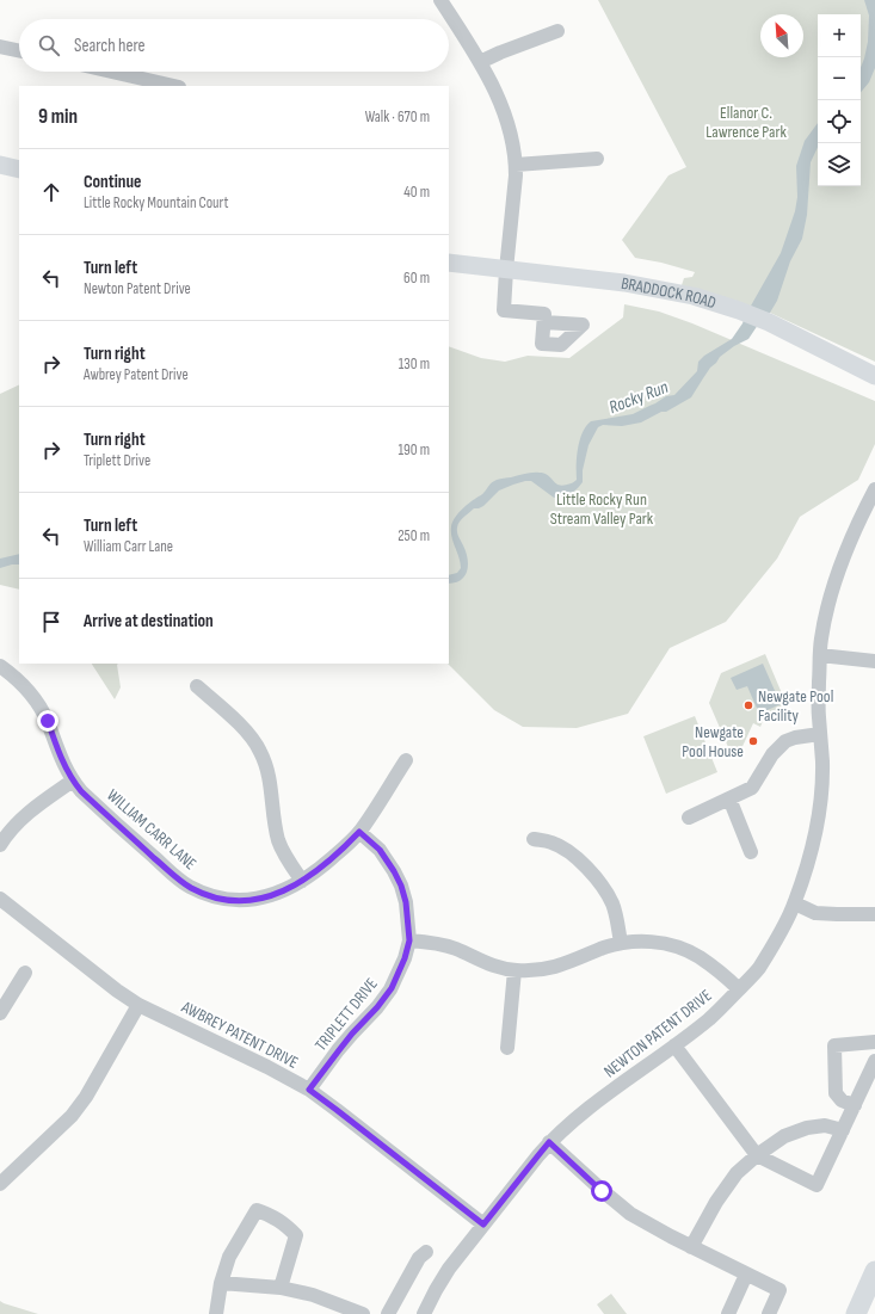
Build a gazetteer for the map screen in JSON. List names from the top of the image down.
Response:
{
  "streets": {
    "main road": ["BRADDOCK ROAD"],
    "street": [
      "WILLIAM CARR LANE",
      "TRIPLETT DRIVE",
      "NEWTON PATENT DRIVE",
      "AWBREY PATENT DRIVE"
    ]
  },
  "crossings": [
    ["WILLIAM CARR LANE", "TRIPLETT DRIVE"],
    ["TRIPLETT DRIVE", "AWBREY PATENT DRIVE"],
    ["NEWTON PATENT DRIVE", "AWBREY PATENT DRIVE"]
  ],
  "water": ["Rocky Run"],
  "parks": ["Ellanor C. Lawrence Park", "Little Rocky Run Stream Valley Park"],
  "places": ["Newgate Pool Facility", "Newgate Pool House"],
  "north": "top left",
  "page": {
    "map_buttons": ["+", "−"],
    "search": "Search here",
    "heading": ["9 min", "Walk · 670 m"],
    "list": [
      ["Continue", "Little Rocky Mountain Court", "40 m"],
      ["Turn left", "Newton Patent Drive", "60 m"],
      ["Turn right", "Awbrey Patent Drive", "130 m"],
      ["Turn right", "Triplett Drive", "190 m"],
      ["Turn left", "William Carr Lane", "250 m"],
      "Arrive at destination"
    ]
  }
}
